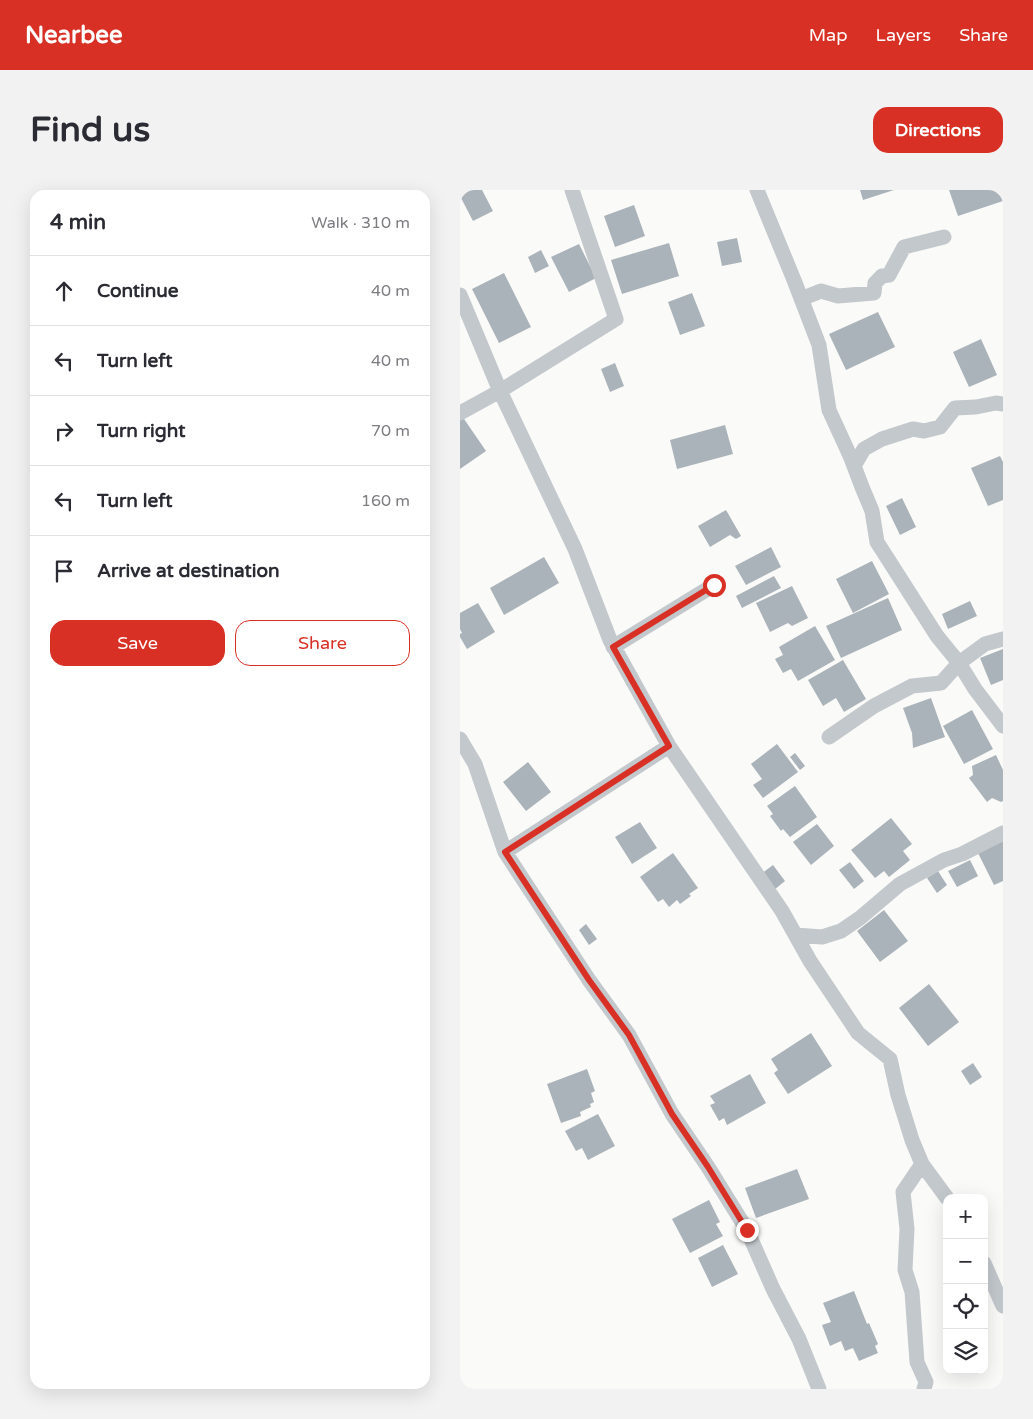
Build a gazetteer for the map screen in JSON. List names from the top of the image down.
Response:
{
  "page": {
    "header": "Nearbee",
    "nav": ["Map", "Layers", "Share"],
    "buttons": [
      "Directions",
      ["Save", "Share"]
    ],
    "title": "Find us",
    "heading": ["4 min", "Walk · 310 m"],
    "list": [
      ["Continue", "40 m"],
      ["Turn left", "40 m"],
      ["Turn right", "70 m"],
      ["Turn left", "160 m"],
      "Arrive at destination"
    ],
    "map_buttons": ["+", "−"]
  }
}
